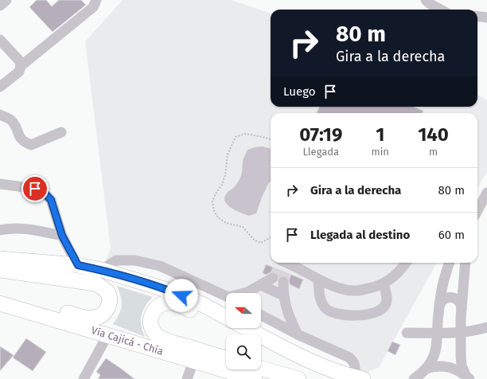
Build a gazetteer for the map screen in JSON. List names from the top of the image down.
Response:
{
  "streets": {
    "highway": ["Vía Cajicá - Chía"]
  },
  "north": "left",
  "page": {
    "turn": ["80 m", "Gira a la derecha"],
    "then": "Luego",
    "eta": [
      "07:19",
      "Llegada",
      "1",
      "min",
      "140",
      "m"
    ],
    "list": [
      {
        "name": "Gira a la derecha",
        "value": "80 m"
      },
      {
        "name": "Llegada al destino",
        "value": "60 m"
      }
    ]
  }
}
